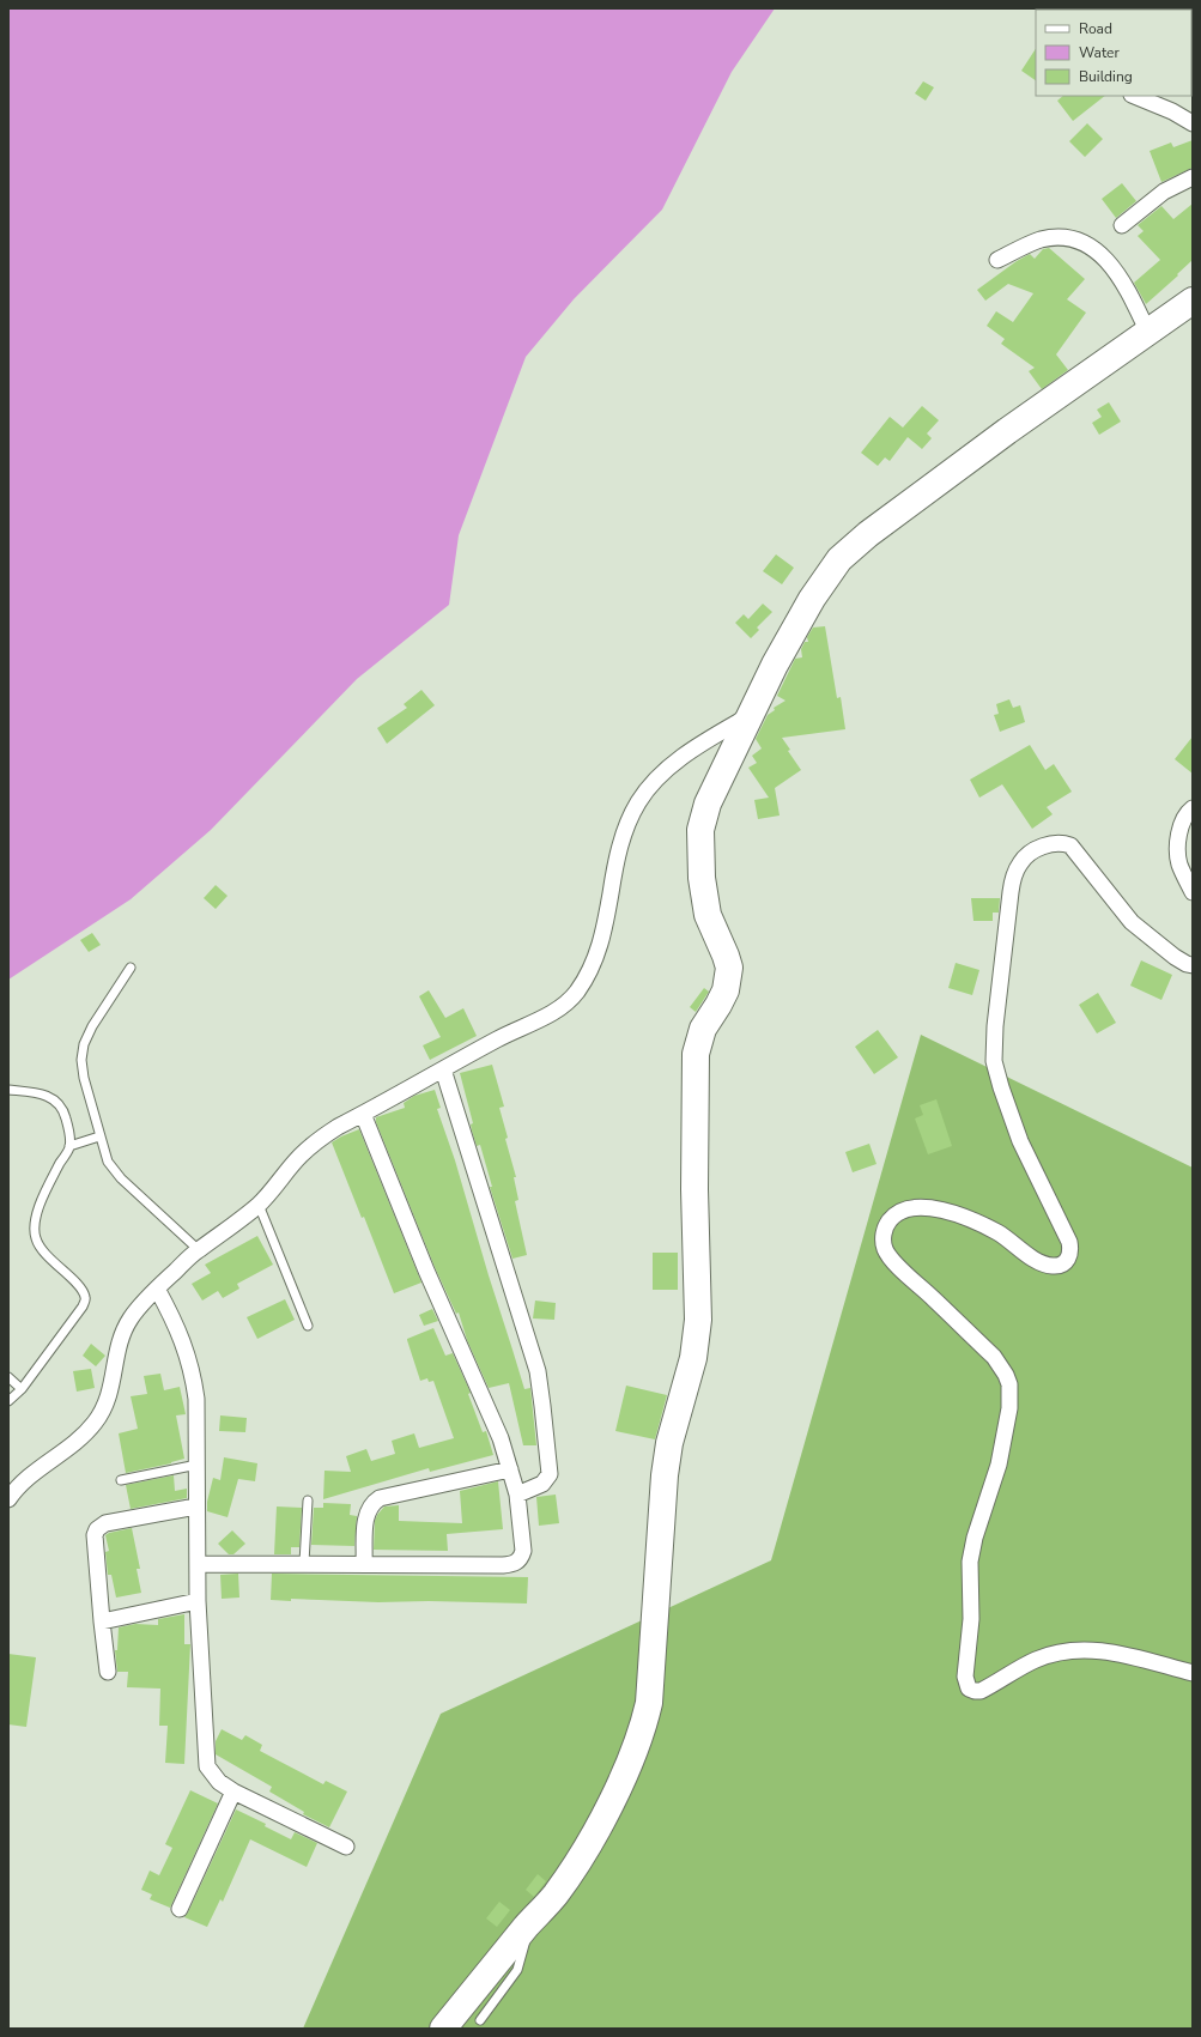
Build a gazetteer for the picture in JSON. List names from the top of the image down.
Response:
{
  "legend": ["Road", "Water", "Building"]
}
